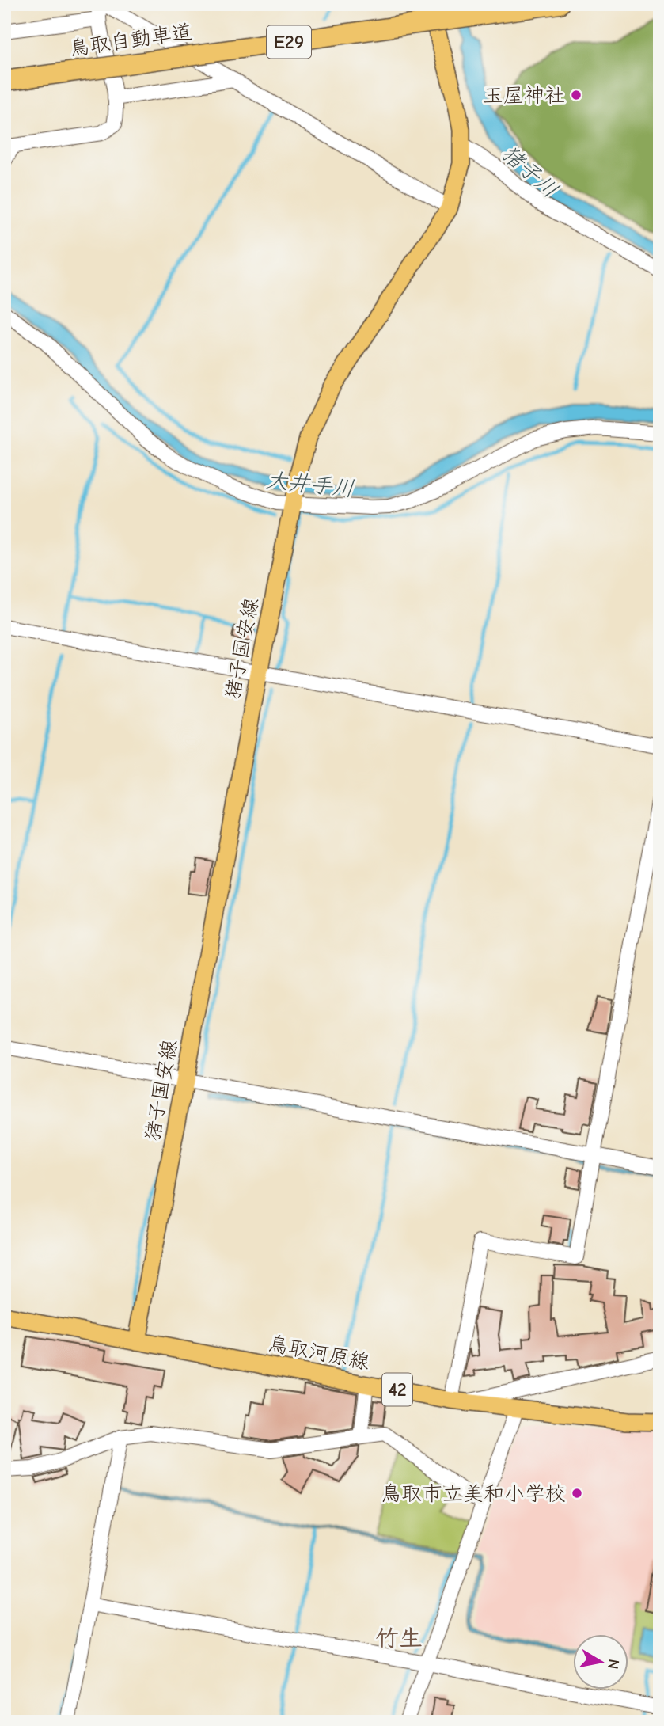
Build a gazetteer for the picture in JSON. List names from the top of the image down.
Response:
{
  "streets": {
    "highway": ["鳥取自動車道", "E29"],
    "main road": ["猪子国安線", "鳥取河原線", "42"]
  },
  "crossings": [
    ["猪子国安線", "鳥取河原線"]
  ],
  "districts": ["竹生"],
  "water": ["猪子川", "大井手川"],
  "places": ["玉屋神社", "鳥取市立美和小学校"],
  "north": "right"
}
